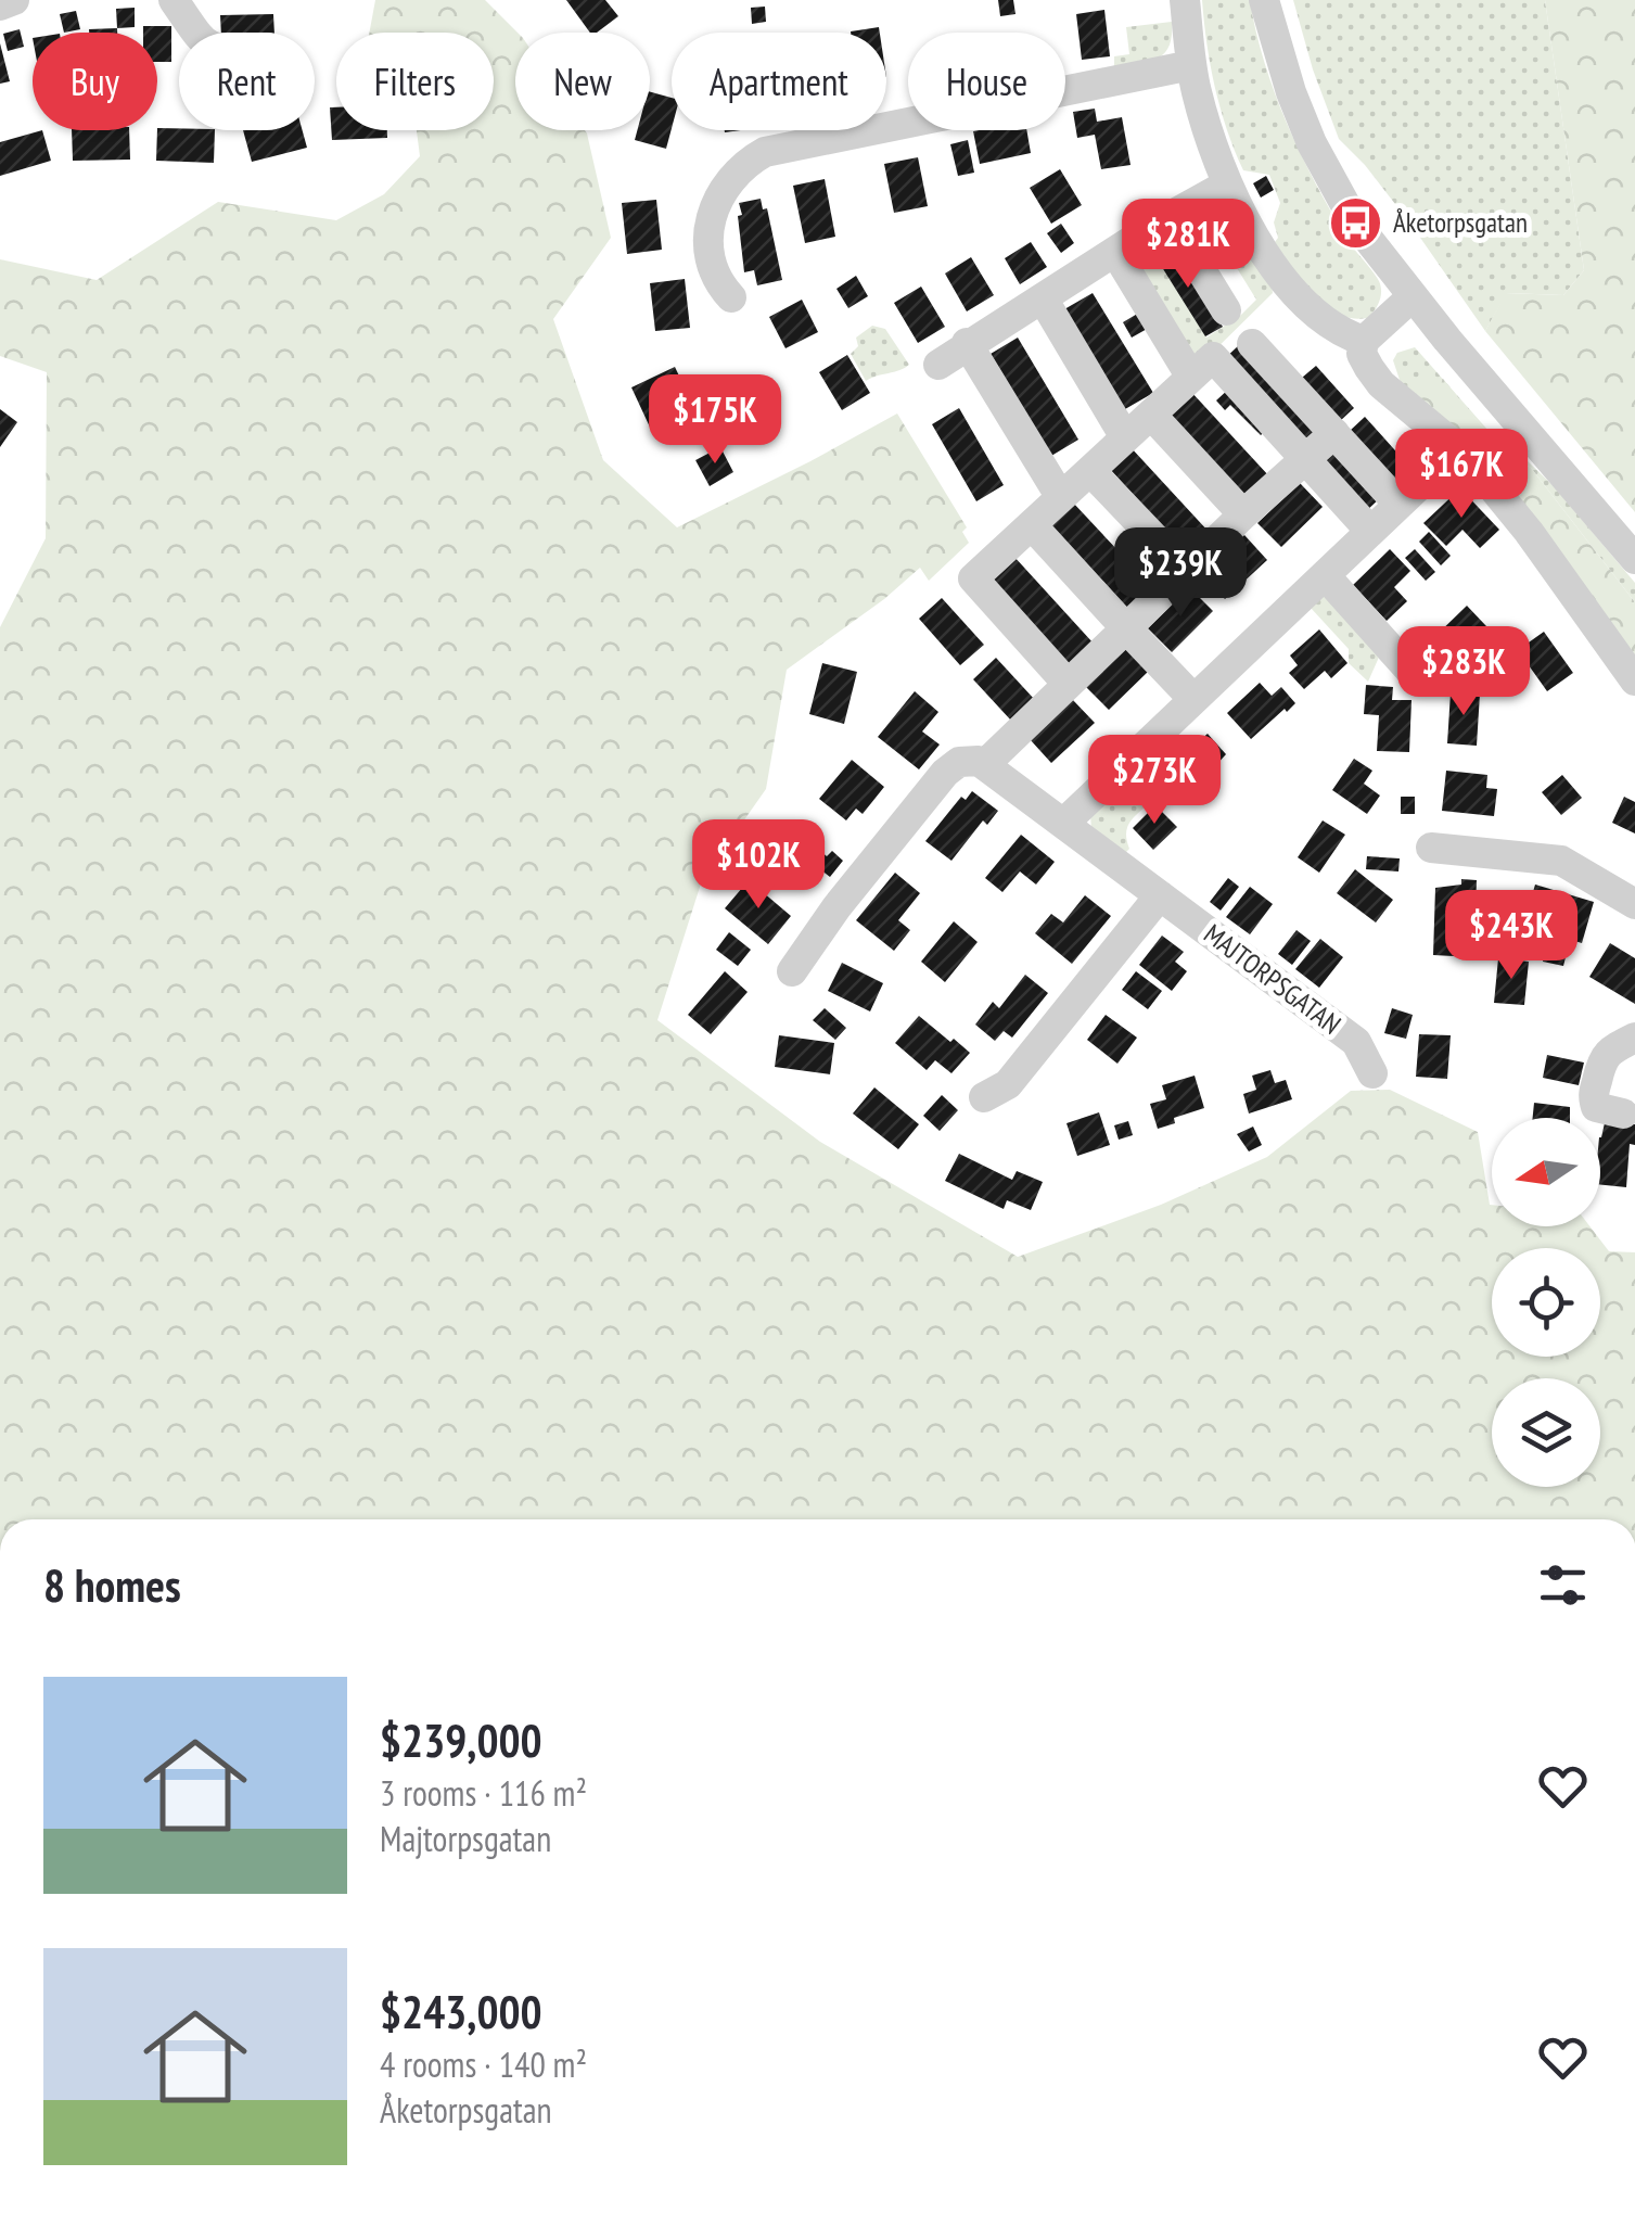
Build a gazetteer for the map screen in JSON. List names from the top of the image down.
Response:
{
  "streets": {
    "street": ["MAJTORPSGATAN"]
  },
  "places": {
    "bus stop": ["Åketorpsgatan"]
  },
  "north": "left",
  "page": {
    "chip": [
      "Buy",
      "Rent",
      "Filters",
      "New",
      "Apartment",
      "House"
    ],
    "price": [
      "$281K",
      "$175K",
      "$167K",
      "$239K",
      "$283K",
      "$273K",
      "$102K",
      "$243K"
    ],
    "heading": "8 homes",
    "list": [
      {
        "name": "$239,000",
        "note": "3 rooms · 116 m² · Majtorpsgatan"
      },
      {
        "name": "$243,000",
        "note": "4 rooms · 140 m² · Åketorpsgatan"
      }
    ]
  }
}
